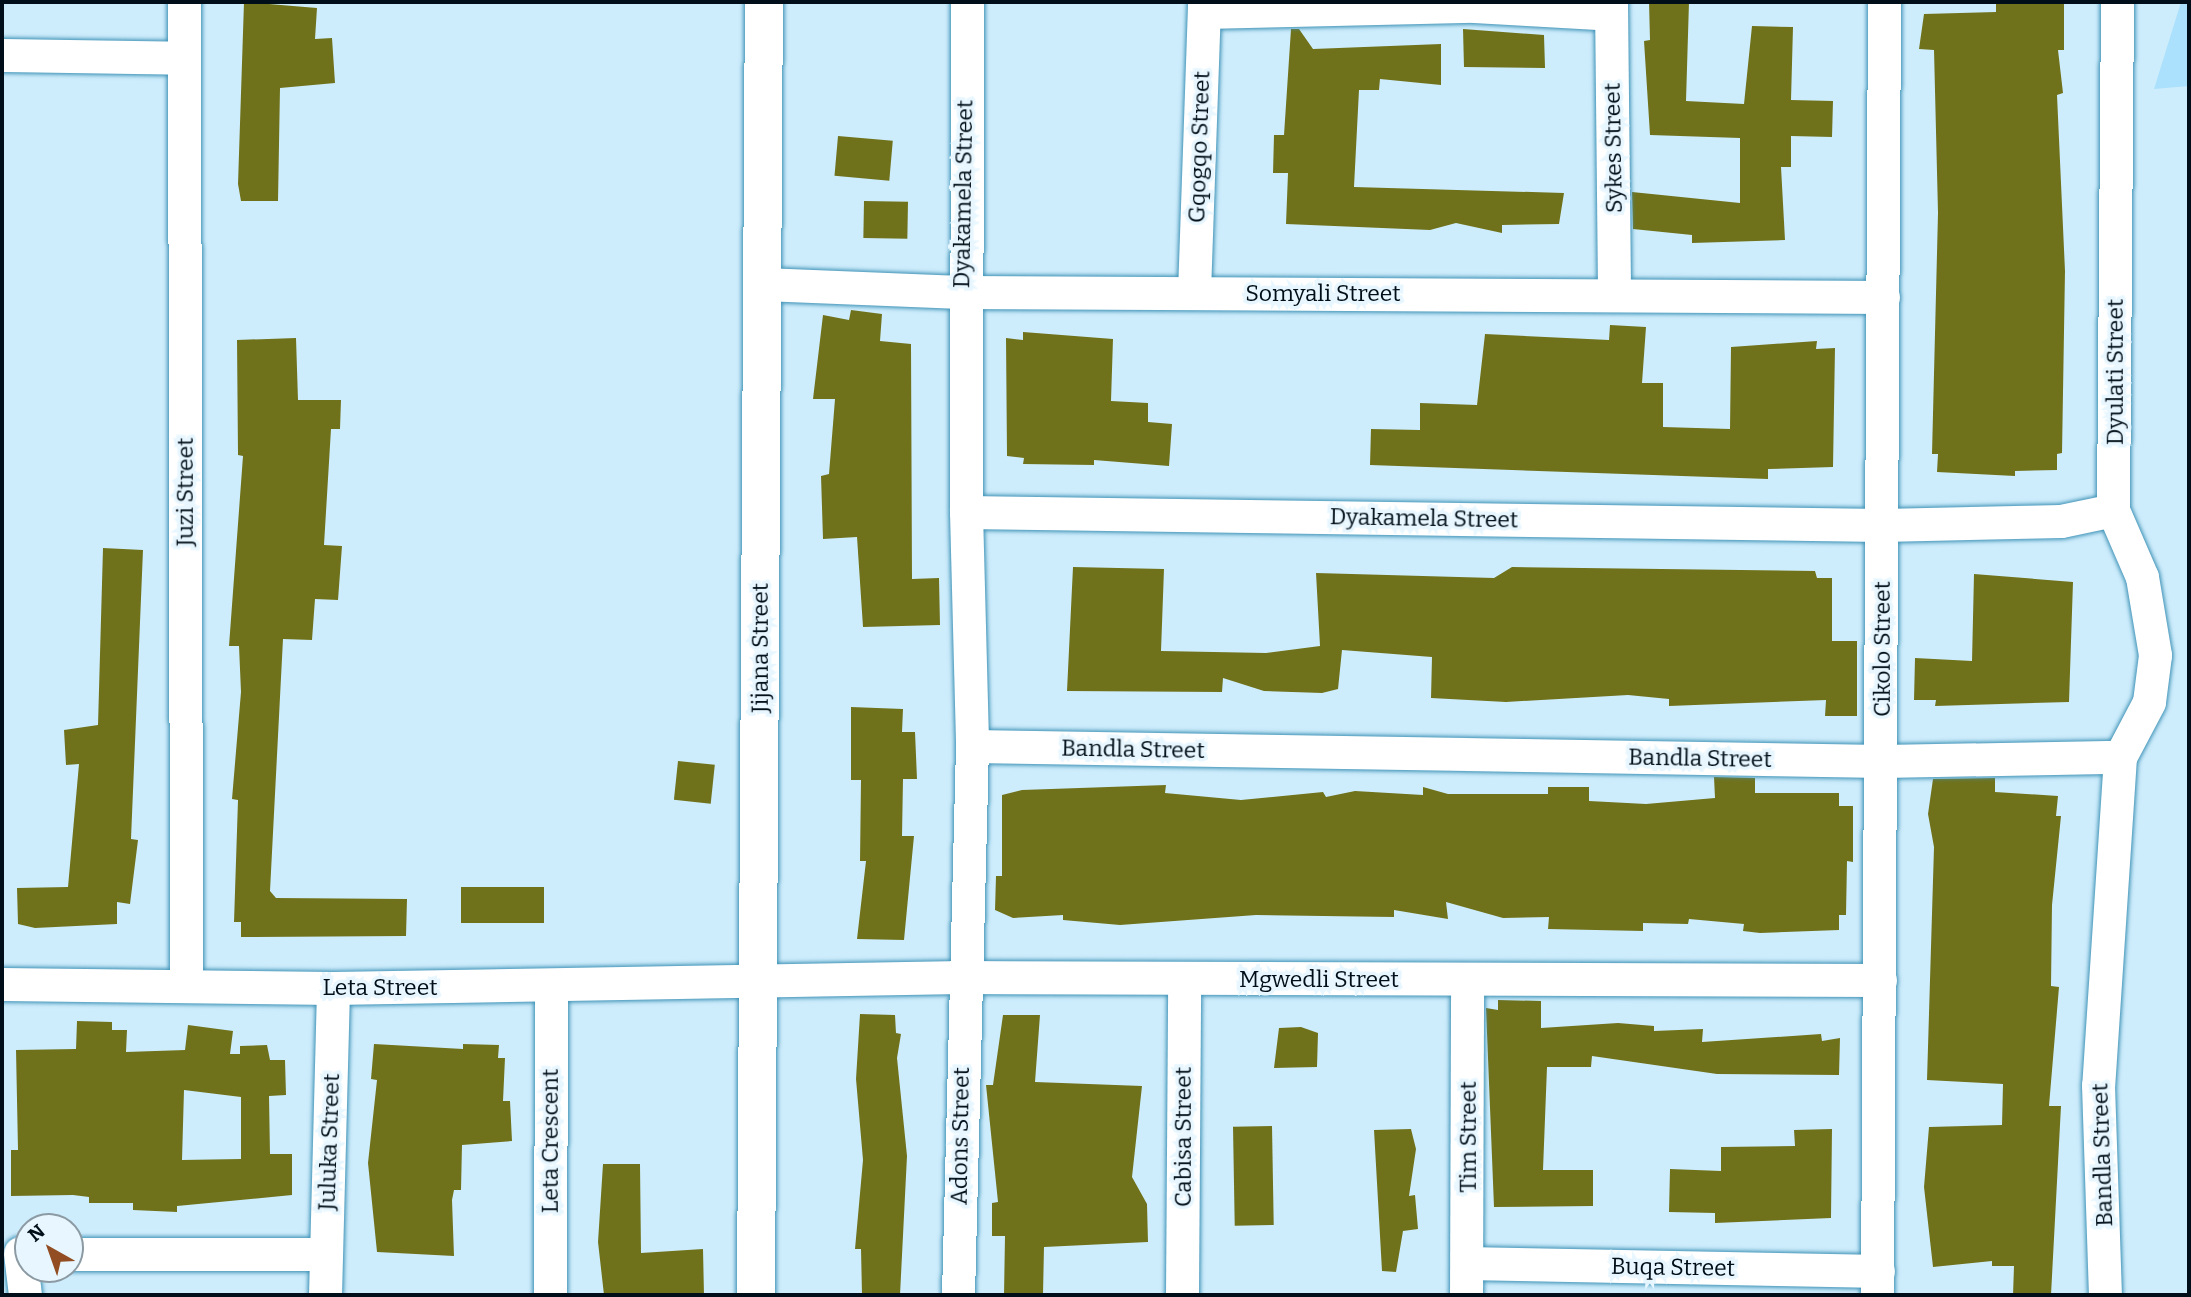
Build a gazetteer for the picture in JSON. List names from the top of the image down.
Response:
{
  "streets": {
    "street": [
      "Gqogqo Street",
      "Sykes Street",
      "Dyakamela Street",
      "Somyali Street",
      "Dyulati Street",
      "Juzi Street",
      "Jijana Street",
      "Cikolo Street",
      "Bandla Street",
      "Mgwedli Street",
      "Leta Street",
      "Adons Street",
      "Cabisa Street",
      "Tim Street",
      "Leta Crescent",
      "Juluka Street",
      "Buqa Street"
    ]
  },
  "crossings": [
    ["Gqogqo Street", "Somyali Street"],
    ["Sykes Street", "Somyali Street"],
    ["Dyakamela Street", "Somyali Street"],
    ["Dyakamela Street", "Cikolo Street"],
    ["Dyakamela Street", "Bandla Street"],
    ["Somyali Street", "Jijana Street"],
    ["Somyali Street", "Cikolo Street"],
    ["Juzi Street", "Leta Street"],
    ["Jijana Street", "Mgwedli Street"],
    ["Jijana Street", "Leta Street"],
    ["Cikolo Street", "Bandla Street"],
    ["Cikolo Street", "Mgwedli Street"],
    ["Cikolo Street", "Buqa Street"],
    ["Mgwedli Street", "Leta Street"],
    ["Mgwedli Street", "Adons Street"],
    ["Mgwedli Street", "Cabisa Street"],
    ["Mgwedli Street", "Tim Street"],
    ["Leta Street", "Leta Crescent"],
    ["Leta Street", "Juluka Street"],
    ["Tim Street", "Buqa Street"]
  ],
  "north": "top left"
}
